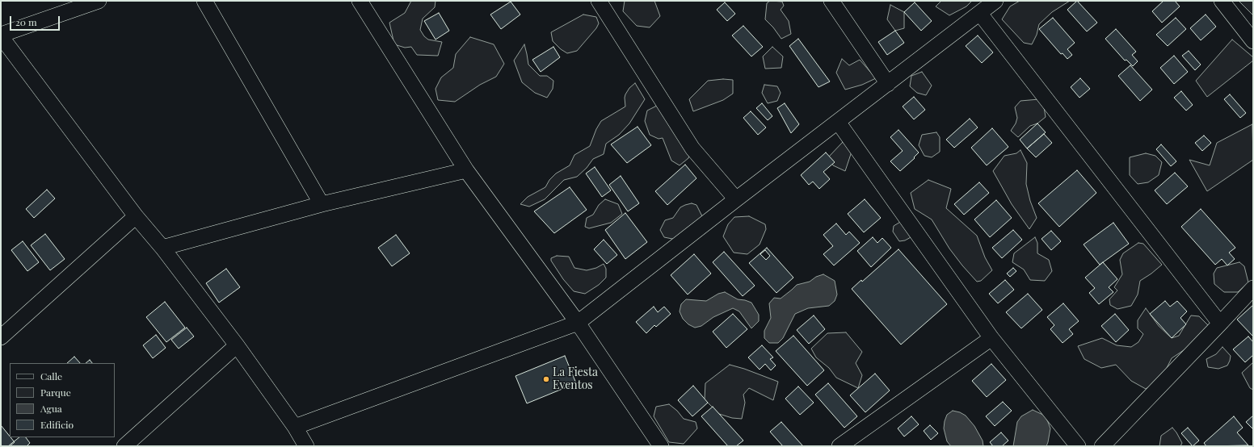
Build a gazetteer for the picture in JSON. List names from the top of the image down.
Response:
{
  "places": ["La Fiesta Eventos"],
  "legend": [
    "Calle",
    "Parque",
    "Agua",
    "Edificio"
  ],
  "scale_bar": "20 m"
}
